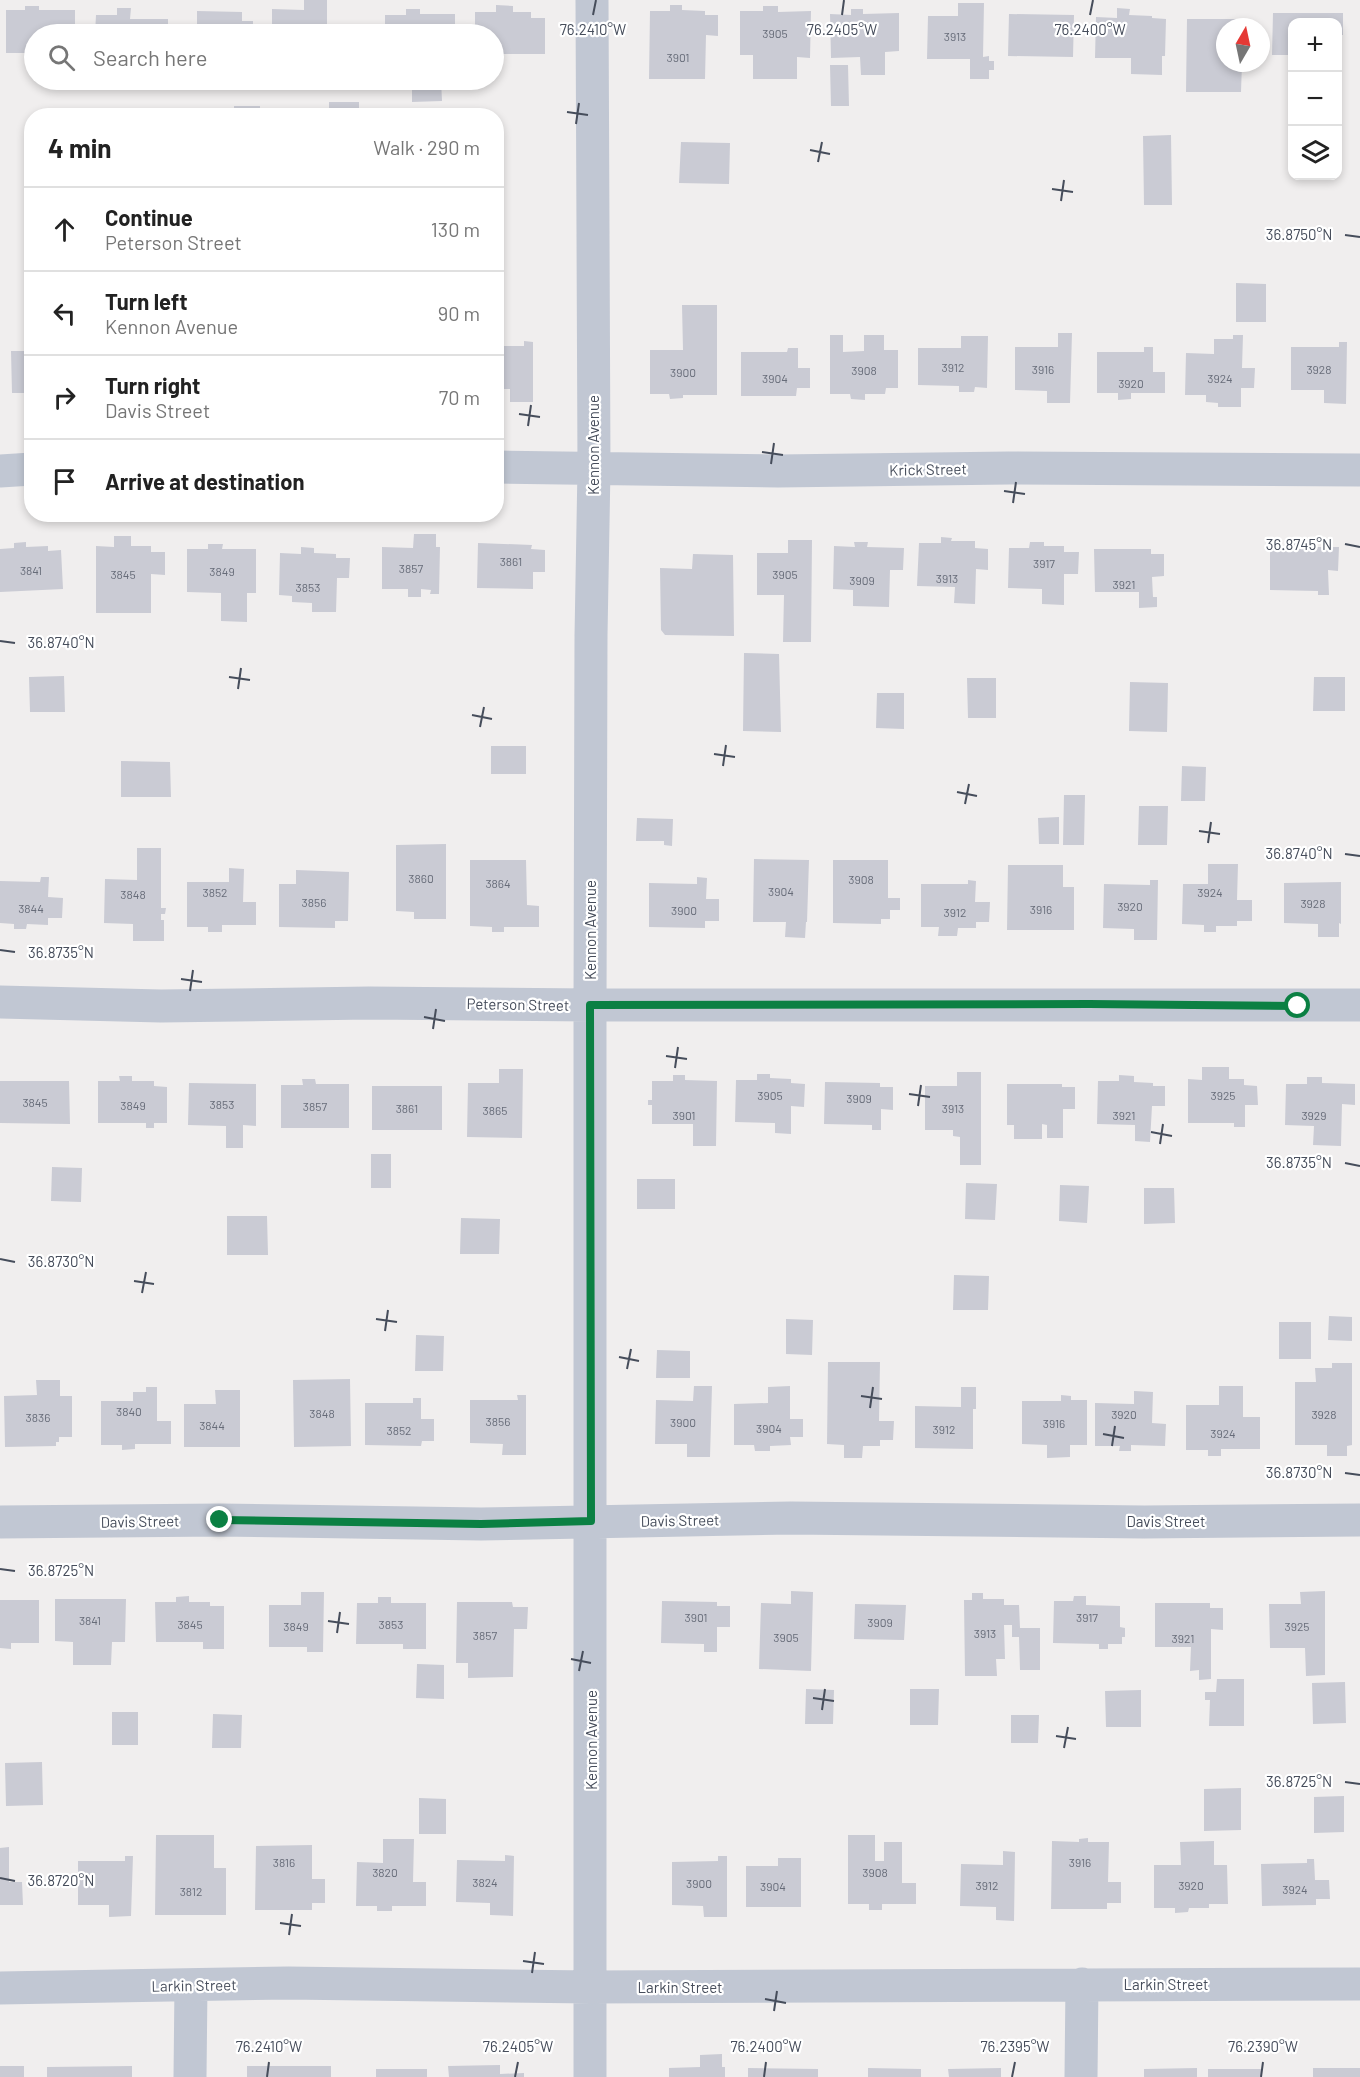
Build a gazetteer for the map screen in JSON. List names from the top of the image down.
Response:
{
  "streets": {
    "street": [
      "Kennon Avenue",
      "Krick Street",
      "Peterson Street",
      "Davis Street",
      "Larkin Street"
    ]
  },
  "crossings": [
    ["Kennon Avenue", "Krick Street"],
    ["Kennon Avenue", "Peterson Street"],
    ["Kennon Avenue", "Davis Street"],
    ["Kennon Avenue", "Larkin Street"]
  ],
  "house_numbers": [
    "3905",
    "3913",
    "3901",
    "3912",
    "3916",
    "3928",
    "3908",
    "3900",
    "3904",
    "3924",
    "3920",
    "3861",
    "3917",
    "3857",
    "3841",
    "3849",
    "3845",
    "3905",
    "3913",
    "3909",
    "3921",
    "3853",
    "3860",
    "3908",
    "3864",
    "3904",
    "3852",
    "3924",
    "3848",
    "3856",
    "3928",
    "3920",
    "3844",
    "3916",
    "3900",
    "3912",
    "3905",
    "3925",
    "3909",
    "3845",
    "3853",
    "3849",
    "3857",
    "3861",
    "3913",
    "3865",
    "3901",
    "3921",
    "3929",
    "3840",
    "3848",
    "3920",
    "3928",
    "3836",
    "3856",
    "3900",
    "3916",
    "3844",
    "3904",
    "3912",
    "3852",
    "3924",
    "3901",
    "3917",
    "3841",
    "3909",
    "3845",
    "3853",
    "3849",
    "3925",
    "3913",
    "3857",
    "3905",
    "3921",
    "3816",
    "3916",
    "3820",
    "3908",
    "3824",
    "3900",
    "3912",
    "3920",
    "3904",
    "3924",
    "3812"
  ],
  "north": "top",
  "page": {
    "map_buttons": ["+", "−"],
    "search": "Search here",
    "heading": ["4 min", "Walk · 290 m"],
    "list": [
      ["Continue", "Peterson Street", "130 m"],
      ["Turn left", "Kennon Avenue", "90 m"],
      ["Turn right", "Davis Street", "70 m"],
      "Arrive at destination"
    ]
  },
  "coordinates": [
    "76.2410°W",
    "76.2405°W",
    "76.2400°W",
    "36.8750°N",
    "36.8745°N",
    "36.8740°N",
    "36.8735°N",
    "36.8730°N",
    "36.8725°N",
    "36.8720°N",
    "76.2395°W",
    "76.2390°W"
  ]
}
